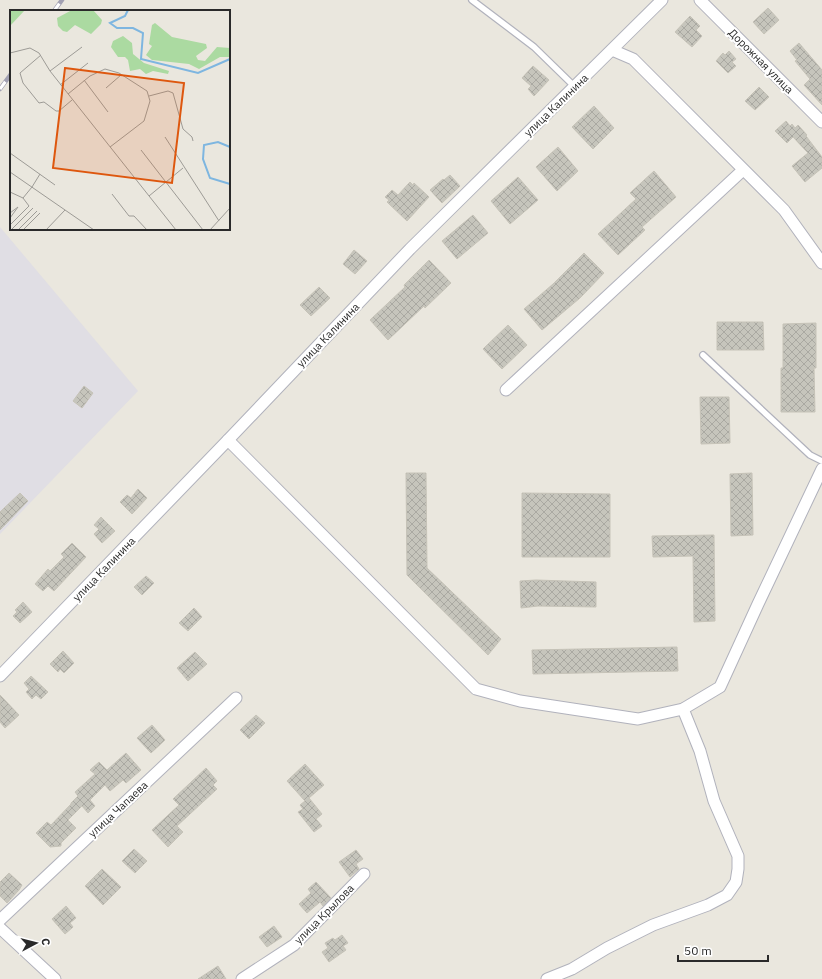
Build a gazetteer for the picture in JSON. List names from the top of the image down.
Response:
{
  "streets": {
    "street": [
      "Дорожная улица",
      "улица Калинина",
      "улица Чапаева",
      "улица Крылова"
    ]
  },
  "scale_bar": "50 m",
  "north": "right"
}
